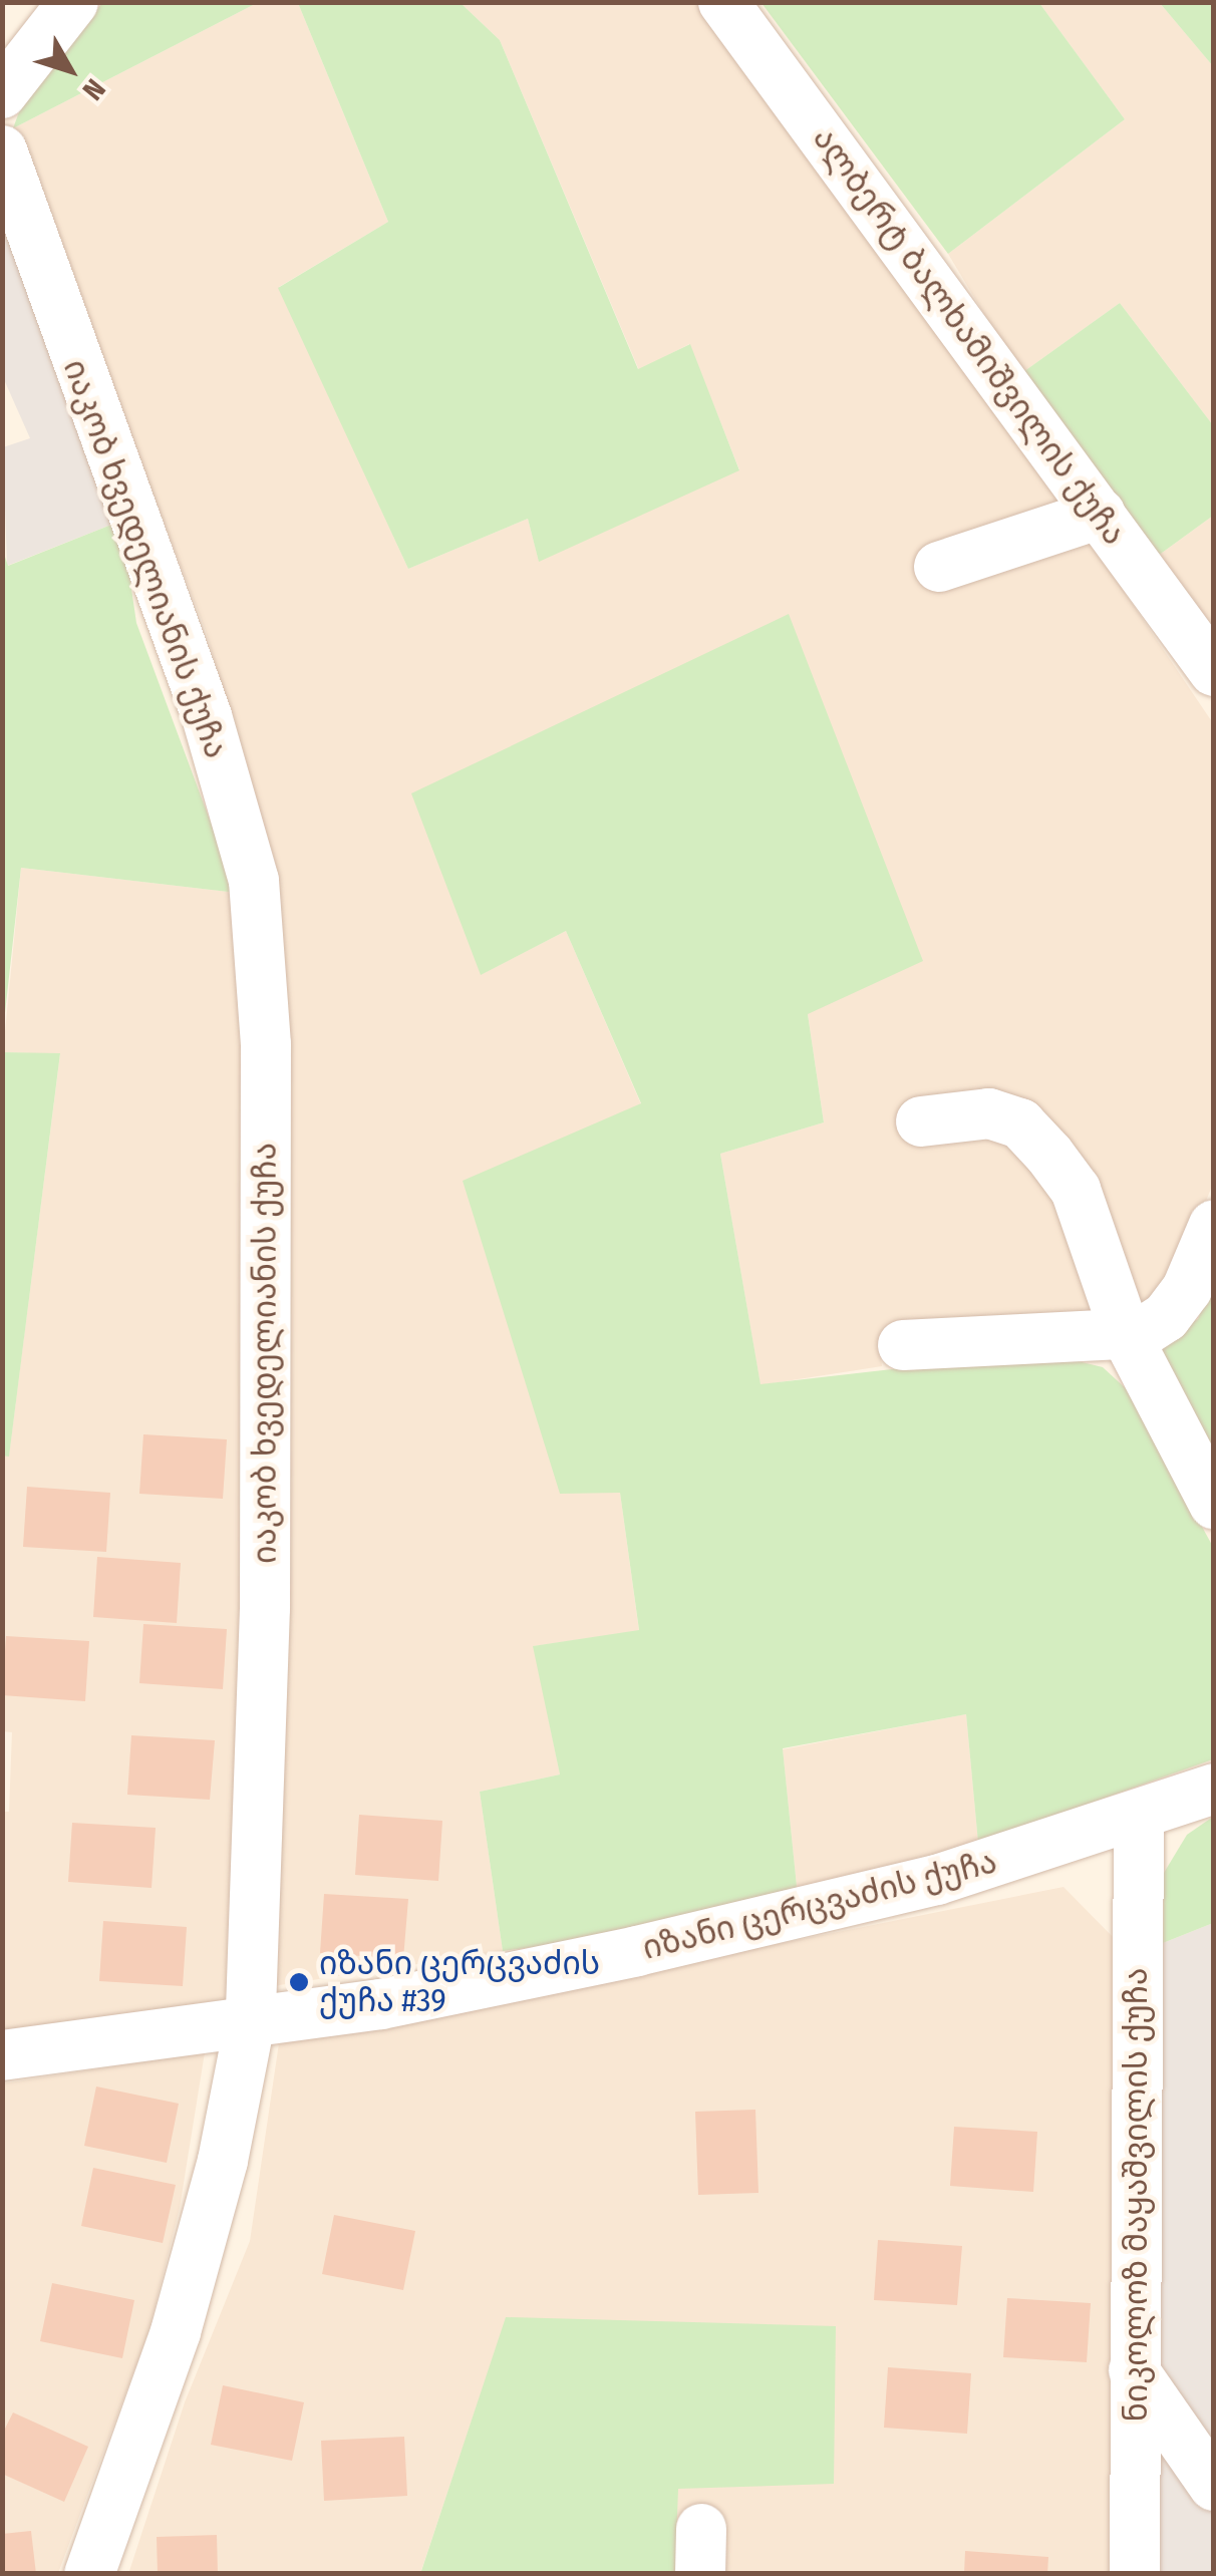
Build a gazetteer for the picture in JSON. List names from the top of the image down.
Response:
{
  "streets": {
    "street": [
      "ალბერტ ბალხამიშვილის ქუჩა",
      "იაკობ ხვედელიანის ქუჩა",
      "იზანი ცერცვაძის ქუჩა",
      "ნიკოლოზ მაყაშვილის ქუჩა"
    ]
  },
  "crossings": [
    ["იაკობ ხვედელიანის ქუჩა", "იზანი ცერცვაძის ქუჩა"],
    ["იზანი ცერცვაძის ქუჩა", "ნიკოლოზ მაყაშვილის ქუჩა"]
  ],
  "places": ["იზანი ცერცვაძის ქუჩა #39"],
  "north": "bottom right"
}
